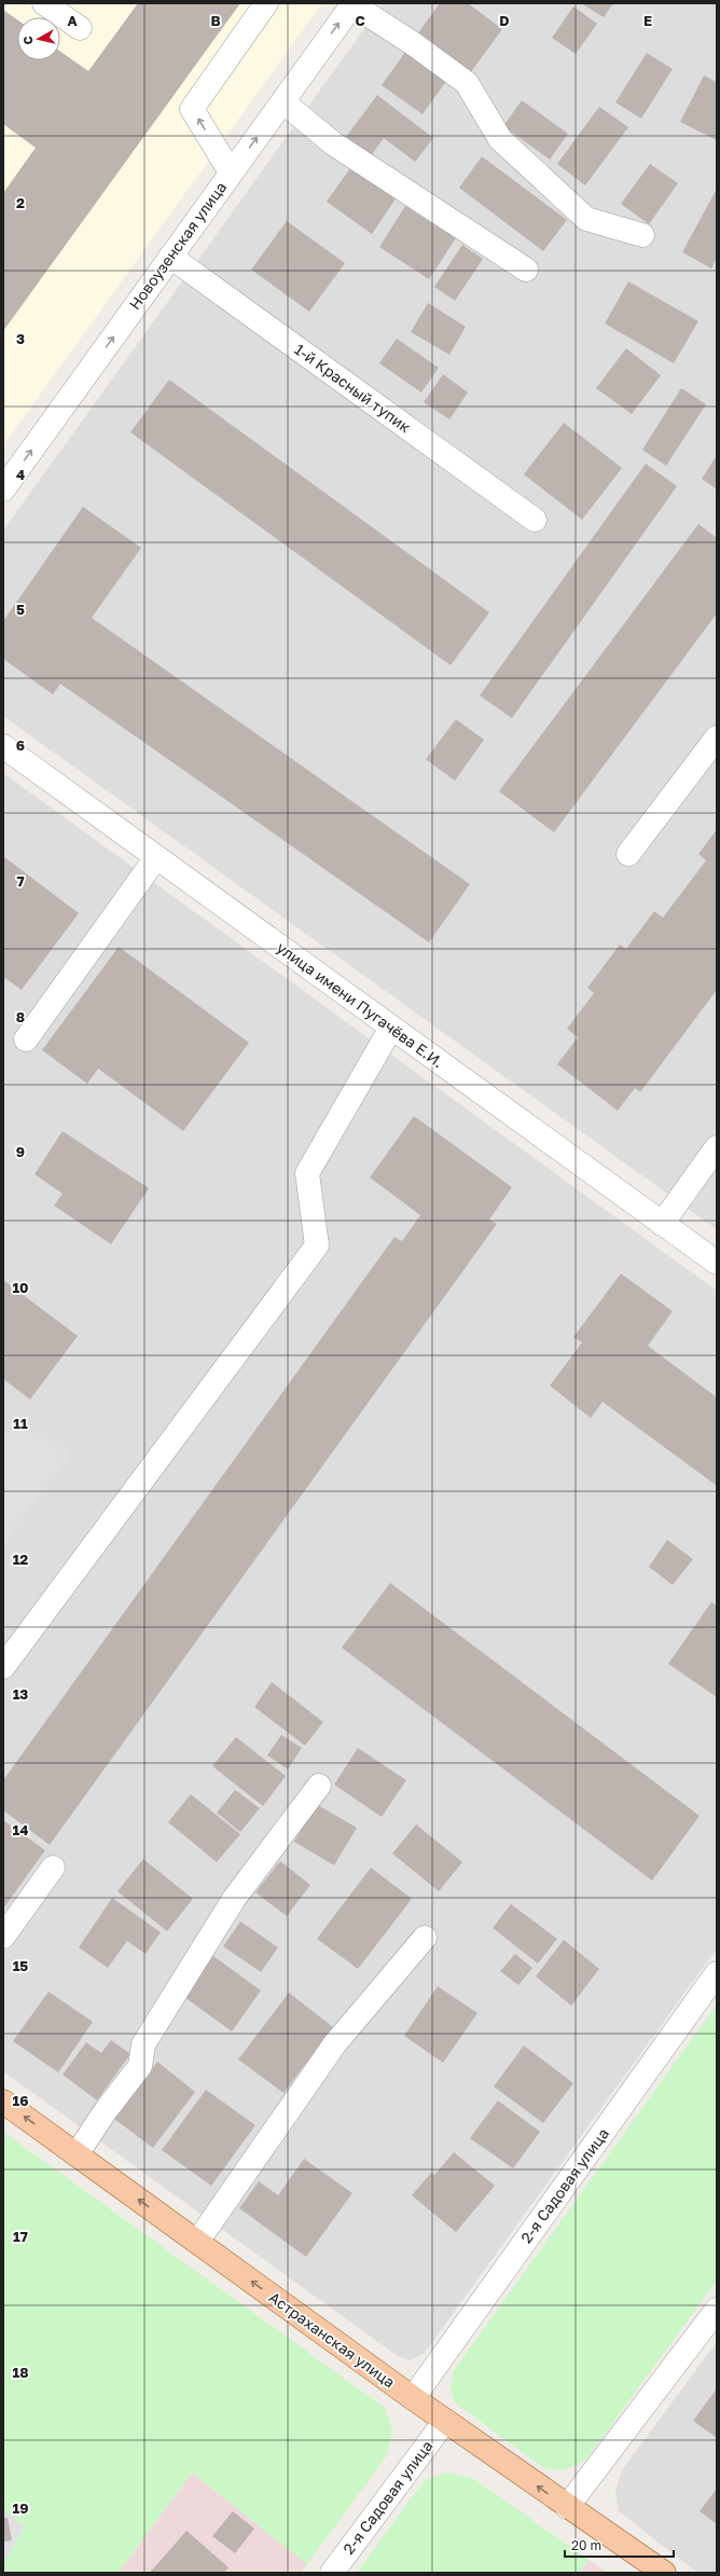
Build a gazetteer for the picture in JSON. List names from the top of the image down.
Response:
{
  "streets": {
    "main road": ["Астраханская улица"],
    "street": [
      "Новоузенская улица",
      "1-й Красный тупик",
      "улица имени Пугачёва Е.И.",
      "2-я Садовая улица"
    ]
  },
  "crossings": [
    ["Новоузенская улица", "1-й Красный тупик"],
    ["2-я Садовая улица", "Астраханская улица"]
  ],
  "one_way": ["Новоузенская улица", "Астраханская улица"],
  "scale_bar": "20 m",
  "north": "left",
  "grid": {
    "columns": [
      "A",
      "B",
      "C",
      "D",
      "E"
    ],
    "rows": [
      "2",
      "3",
      "4",
      "5",
      "6",
      "7",
      "8",
      "9",
      "10",
      "11",
      "12",
      "13",
      "14",
      "15",
      "16",
      "17",
      "18",
      "19"
    ]
  }
}
